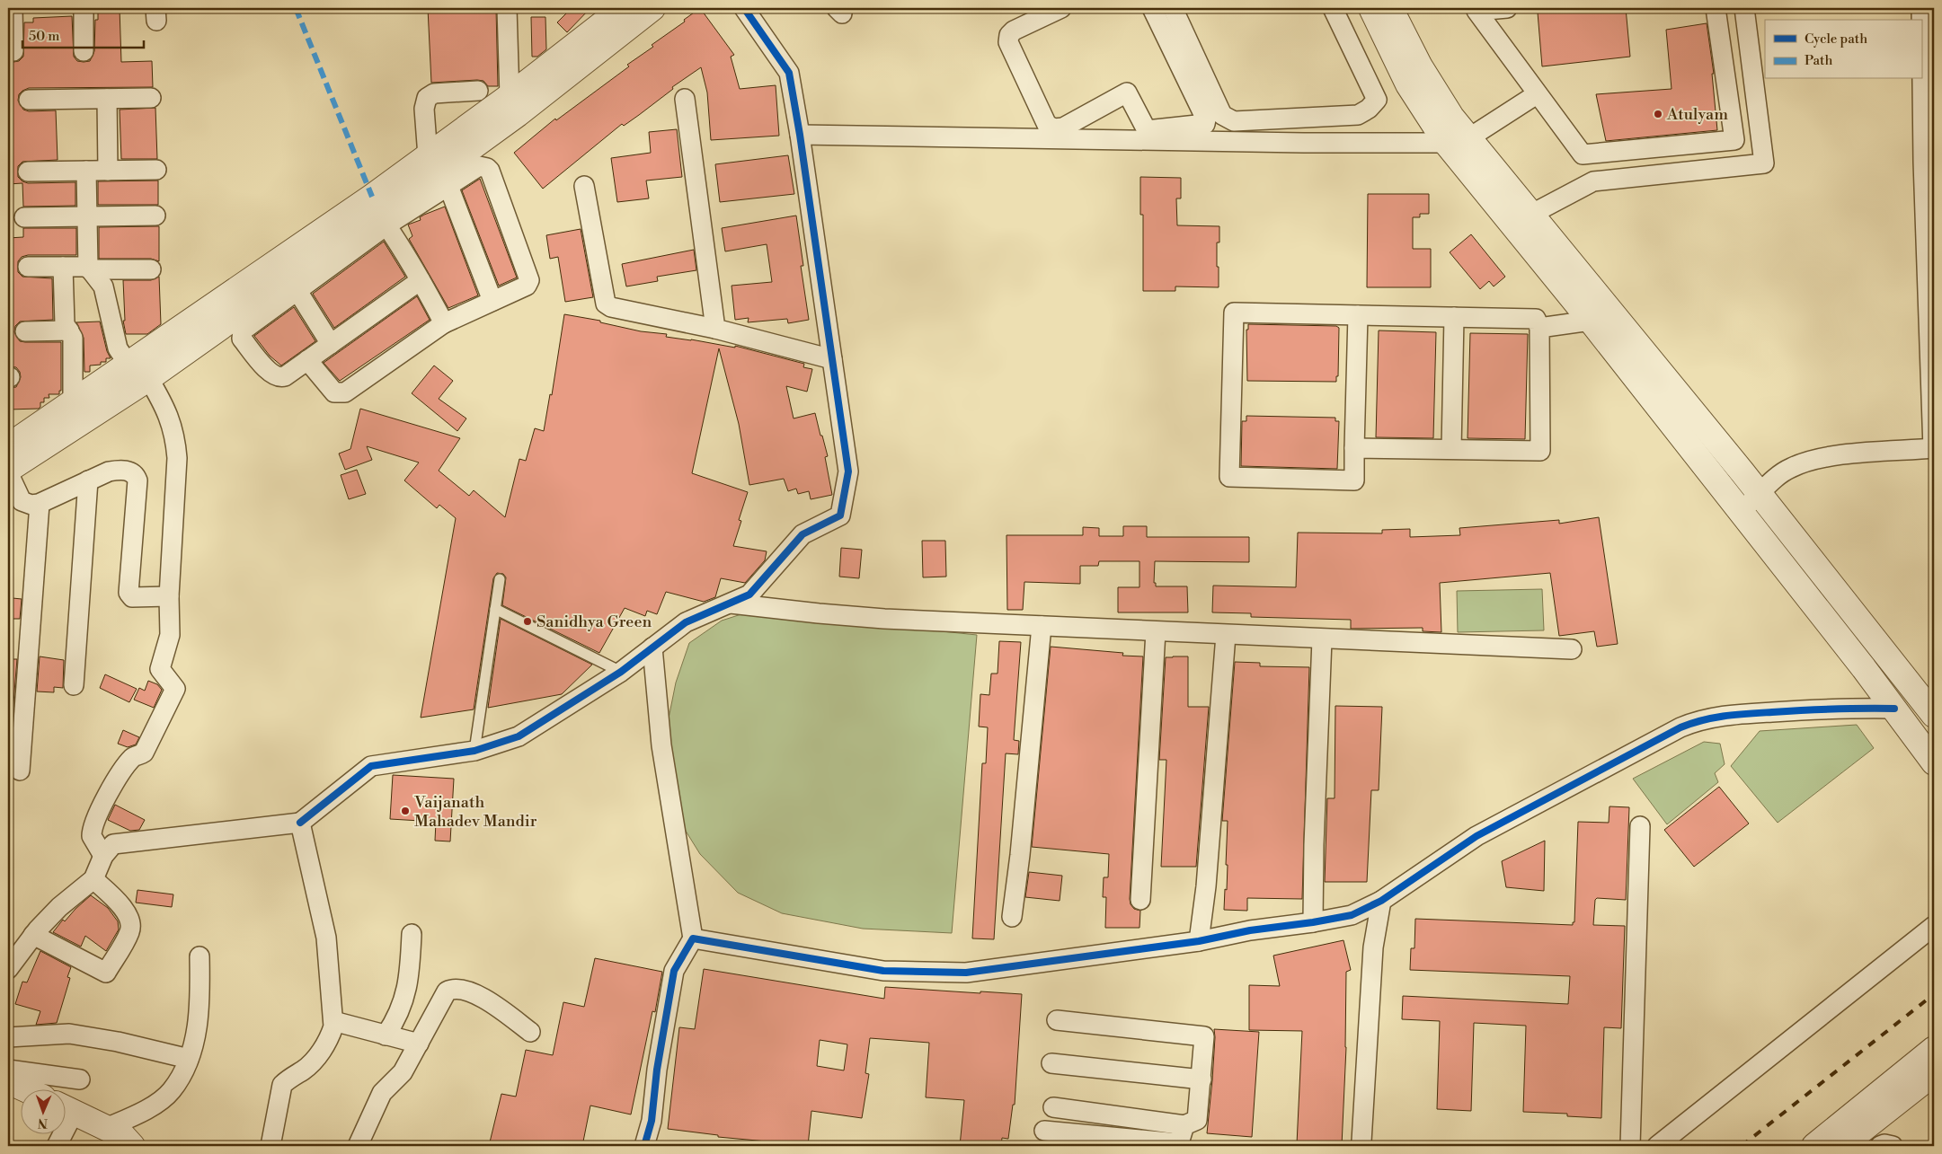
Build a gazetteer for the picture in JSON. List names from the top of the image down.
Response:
{
  "places": ["Atulyam", "Sanidhya Green", "Vaijanath Mahadev Mandir"],
  "legend": ["Cycle path", "Path"],
  "scale_bar": "50 m",
  "north": "bottom"
}
